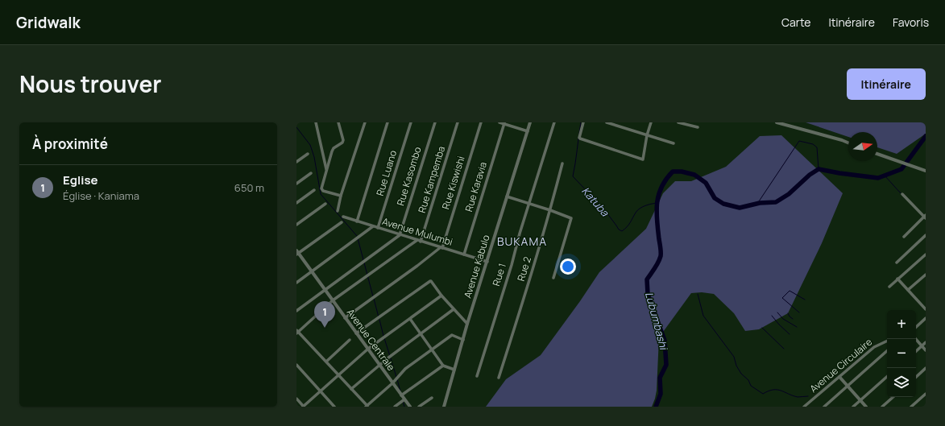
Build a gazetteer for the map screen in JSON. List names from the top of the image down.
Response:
{
  "streets": {
    "street": [
      "Rue Luano",
      "Rue Kasombo",
      "Rue Kampemba",
      "Rue Kiswishi",
      "Rue Karavia",
      "Avenue Mulumbi",
      "Avenue Kabulo",
      "Rue 2",
      "Rue 1",
      "Avenue Centrale",
      "Avenue Circulaire"
    ]
  },
  "crossings": [
    ["Rue Luano", "Avenue Mulumbi"],
    ["Rue Kasombo", "Avenue Mulumbi"],
    ["Rue Kampemba", "Avenue Mulumbi"],
    ["Rue Kiswishi", "Avenue Mulumbi"],
    ["Rue Karavia", "Avenue Mulumbi"],
    ["Avenue Mulumbi", "Avenue Kabulo"]
  ],
  "districts": ["BUKAMA"],
  "water": ["Katuba", "Lubumbashi"],
  "north": "right",
  "page": {
    "header": "Gridwalk",
    "nav": ["Carte", "Itinéraire", "Favoris"],
    "title": "Nous trouver",
    "buttons": "Itinéraire",
    "heading": "À proximité",
    "list": [
      {
        "mark": "1",
        "name": "Eglise",
        "note": "Église · Kaniama",
        "value": "650 m"
      }
    ],
    "pins": "1",
    "map_buttons": ["+", "−"]
  }
}
